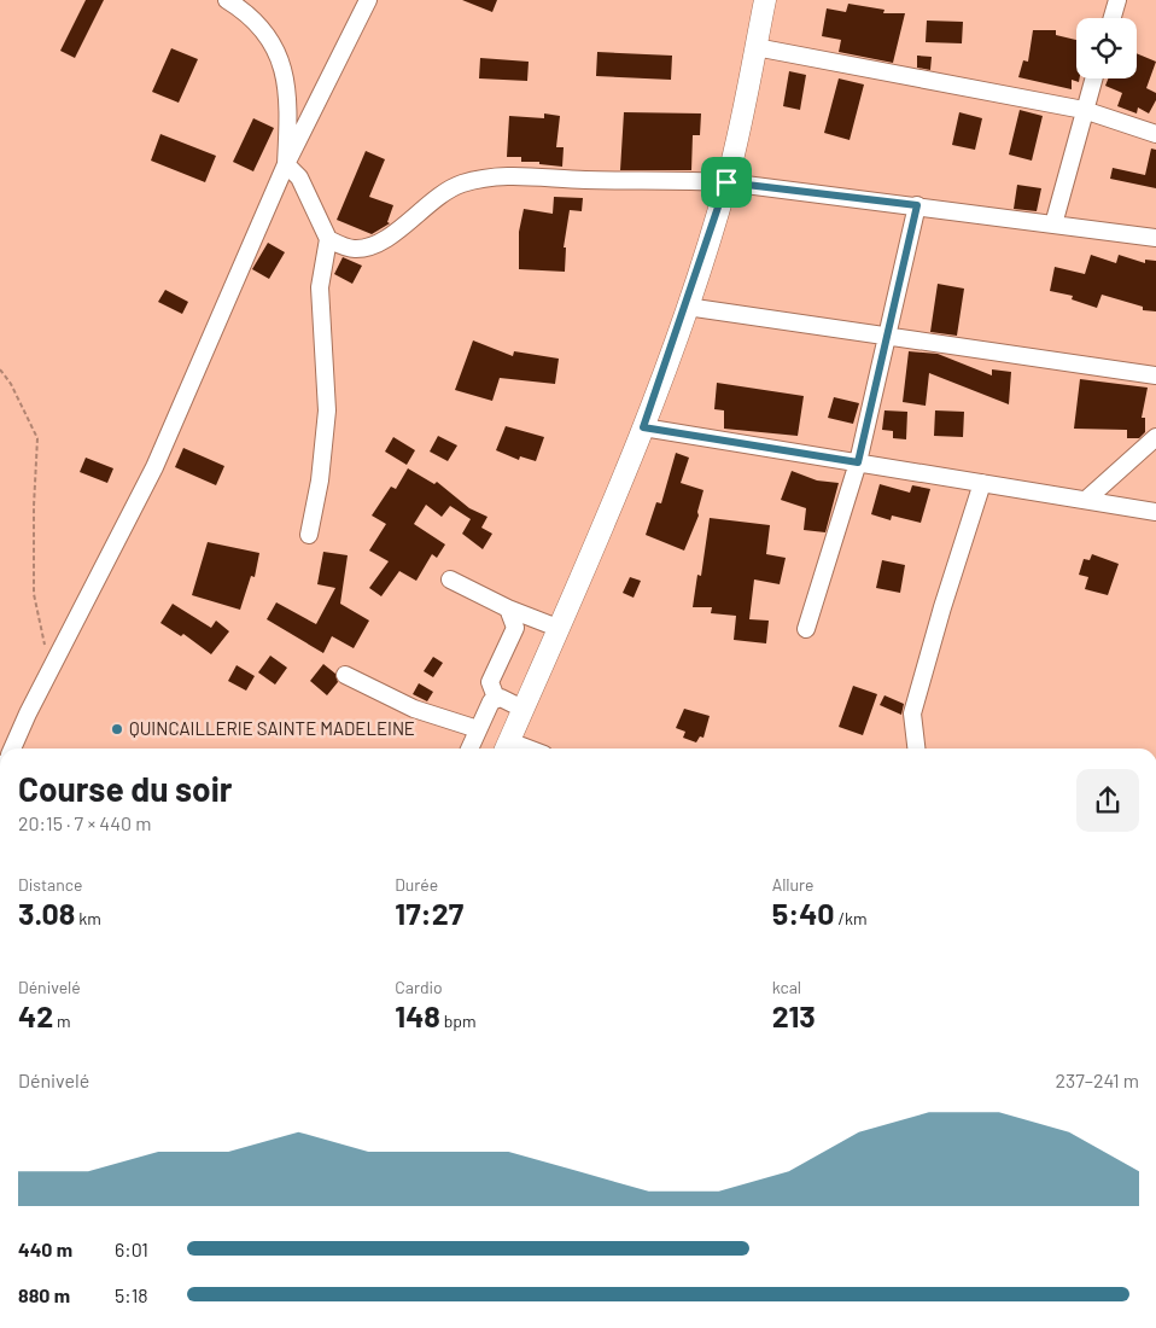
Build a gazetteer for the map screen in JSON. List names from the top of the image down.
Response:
{
  "places": ["QUINCAILLERIE SAINTE MADELEINE"],
  "page": {
    "heading": ["Course du soir", "20:15 · 7 × 440 m"],
    "stats": [
      ["Distance", "3.08 km"],
      ["Durée", "17:27"],
      ["Allure", "5:40 /km"],
      ["Dénivelé", "42 m"],
      ["Cardio", "148 bpm"],
      ["kcal", "213"]
    ],
    "chart": ["Dénivelé", "237–241 m"],
    "list": [
      {
        "name": "440 m",
        "note": "6:01"
      },
      {
        "name": "880 m",
        "note": "5:18"
      }
    ]
  }
}
